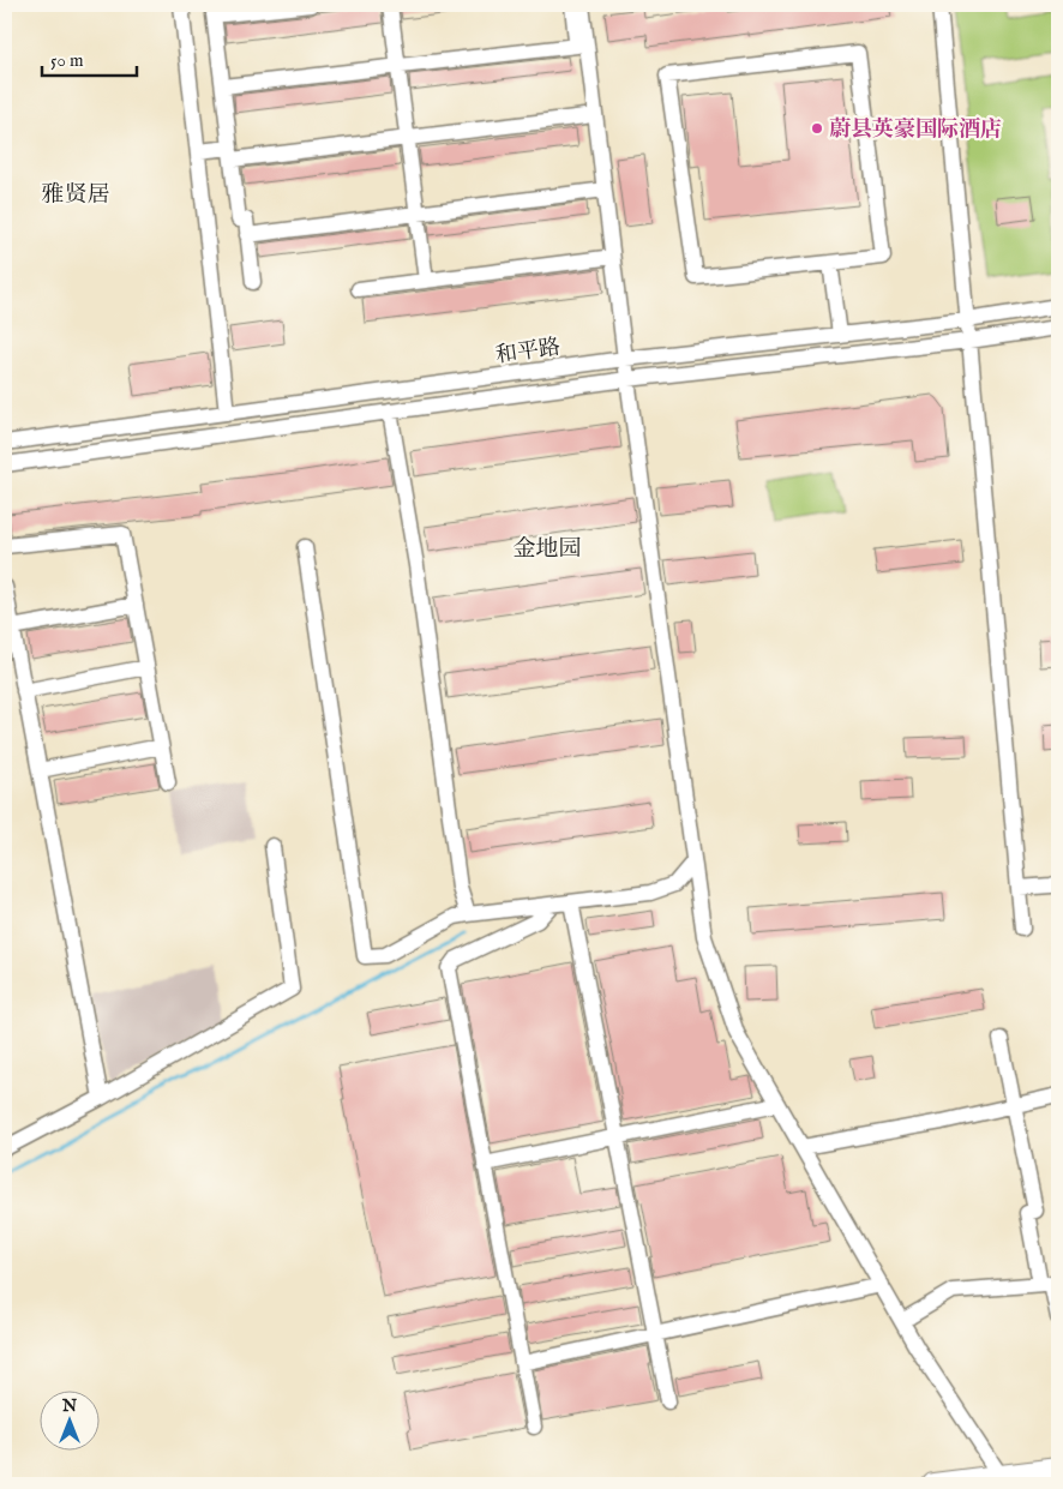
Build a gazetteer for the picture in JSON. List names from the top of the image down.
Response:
{
  "streets": {
    "street": ["和平路"]
  },
  "districts": ["雅贤居", "金地园"],
  "places": ["蔚县英豪国际酒店"],
  "scale_bar": "50 m",
  "north": "top"
}
